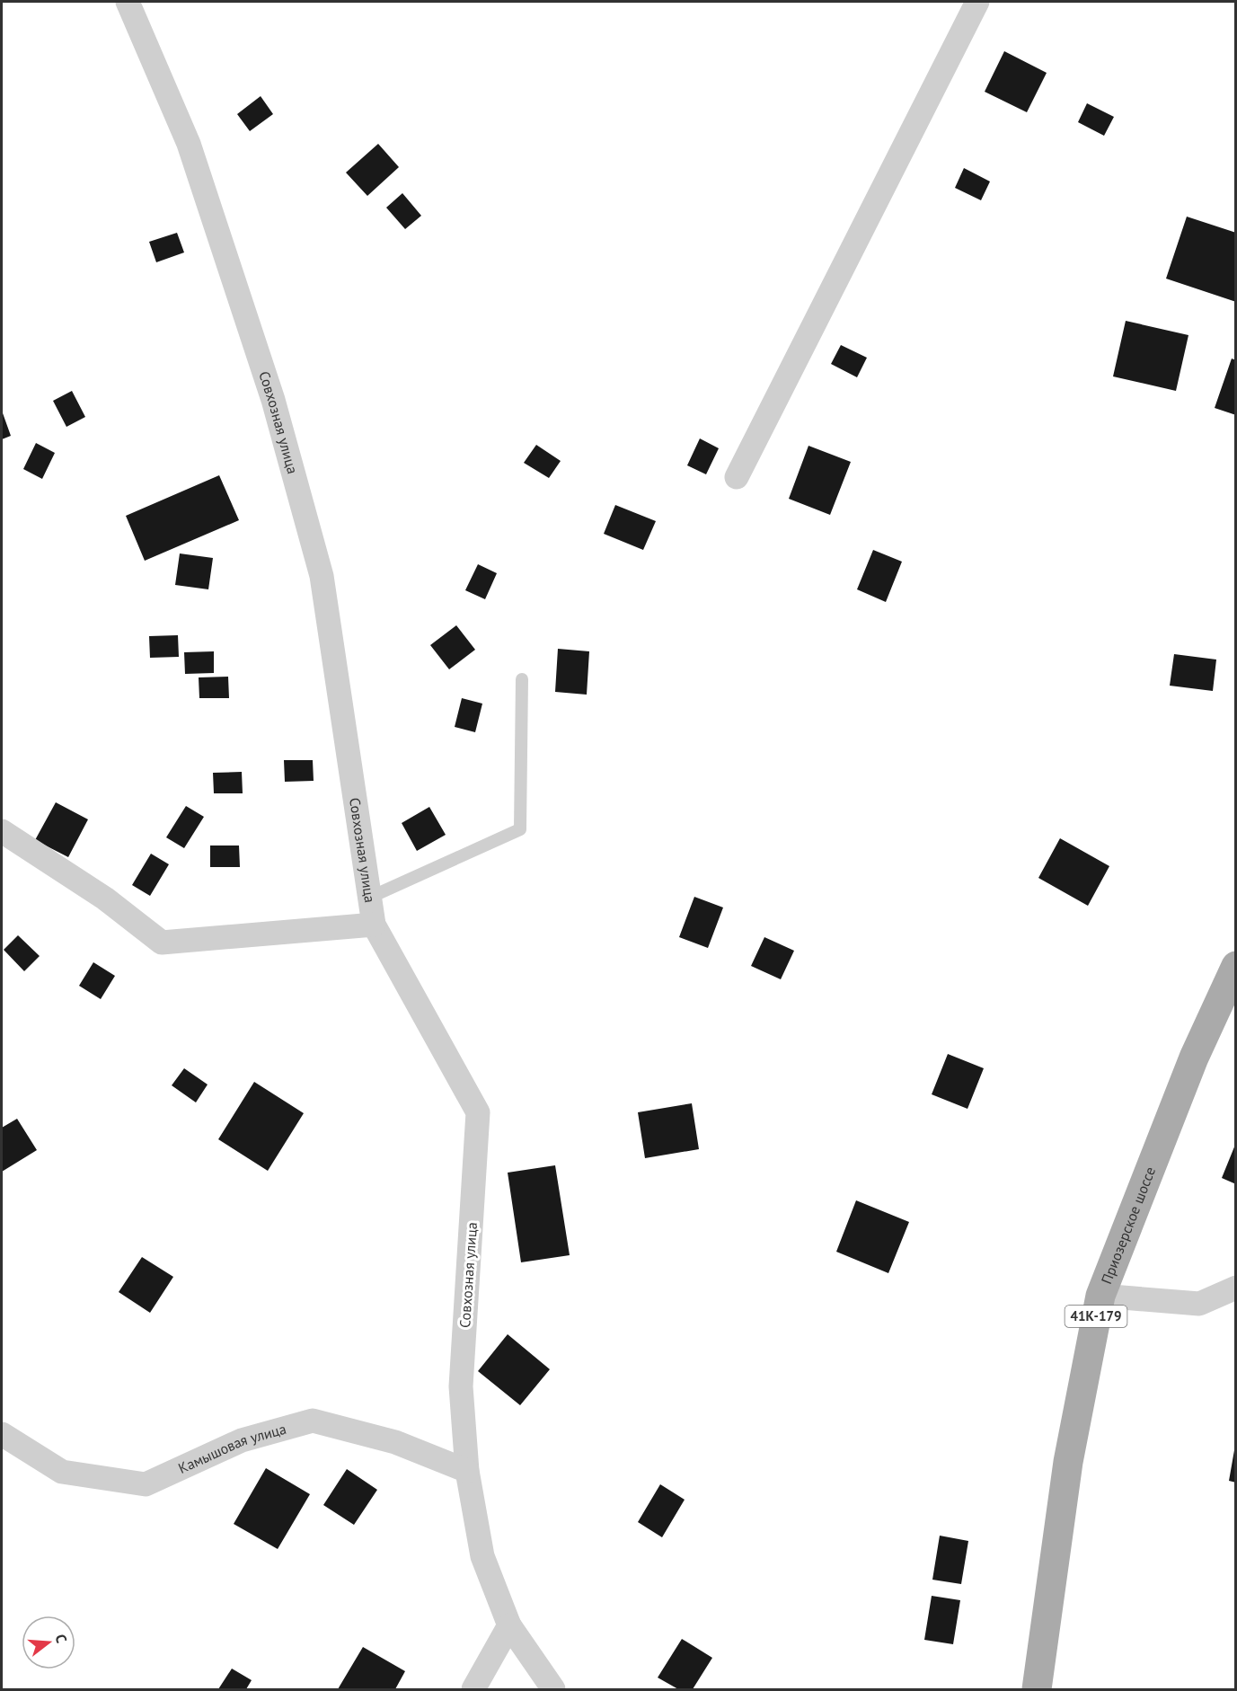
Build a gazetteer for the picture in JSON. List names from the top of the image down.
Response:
{
  "streets": {
    "main road": ["Приозерское шоссе", "41К-179"],
    "street": ["Совхозная улица", "Камышовая улица"]
  },
  "crossings": [
    ["Совхозная улица", "Камышовая улица"]
  ],
  "north": "right"
}
